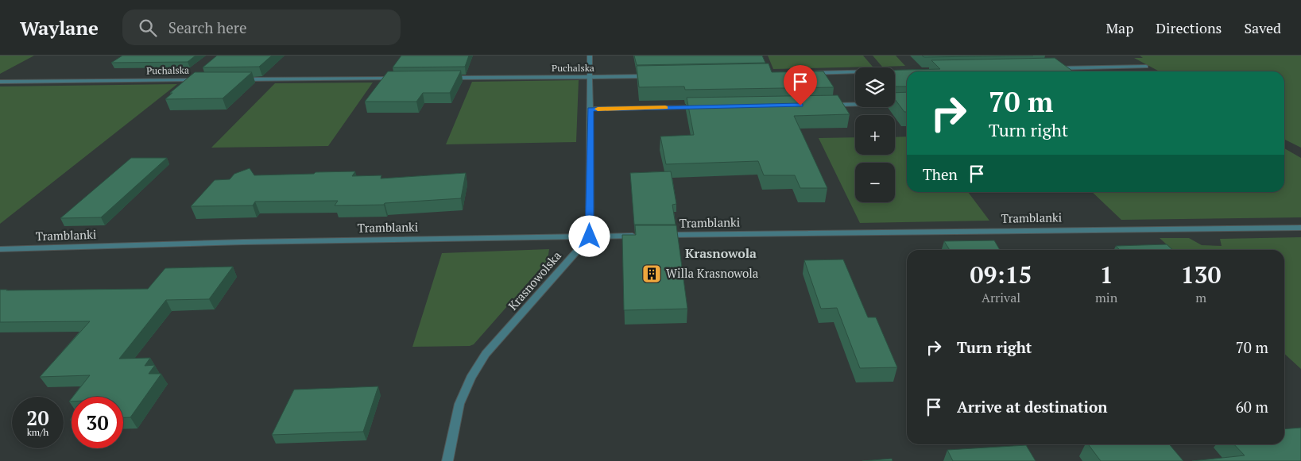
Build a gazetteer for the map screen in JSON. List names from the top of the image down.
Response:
{
  "streets": {
    "street": ["Puchalska", "Tramblanki", "Krasnowolska"]
  },
  "crossings": [
    ["Tramblanki", "Krasnowolska"]
  ],
  "districts": ["Krasnowola"],
  "places": {
    "building": ["Willa Krasnowola"]
  },
  "page": {
    "header": "Waylane",
    "search": "Search here",
    "nav": ["Map", "Directions", "Saved"],
    "map_buttons": ["+", "−"],
    "turn": ["70 m", "Turn right"],
    "then": "Then",
    "eta": [
      "09:15",
      "Arrival",
      "1",
      "min",
      "130",
      "m"
    ],
    "list": [
      {
        "name": "Turn right",
        "value": "70 m"
      },
      {
        "name": "Arrive at destination",
        "value": "60 m"
      }
    ],
    "speed": "20 km/h",
    "limit": "30"
  }
}
